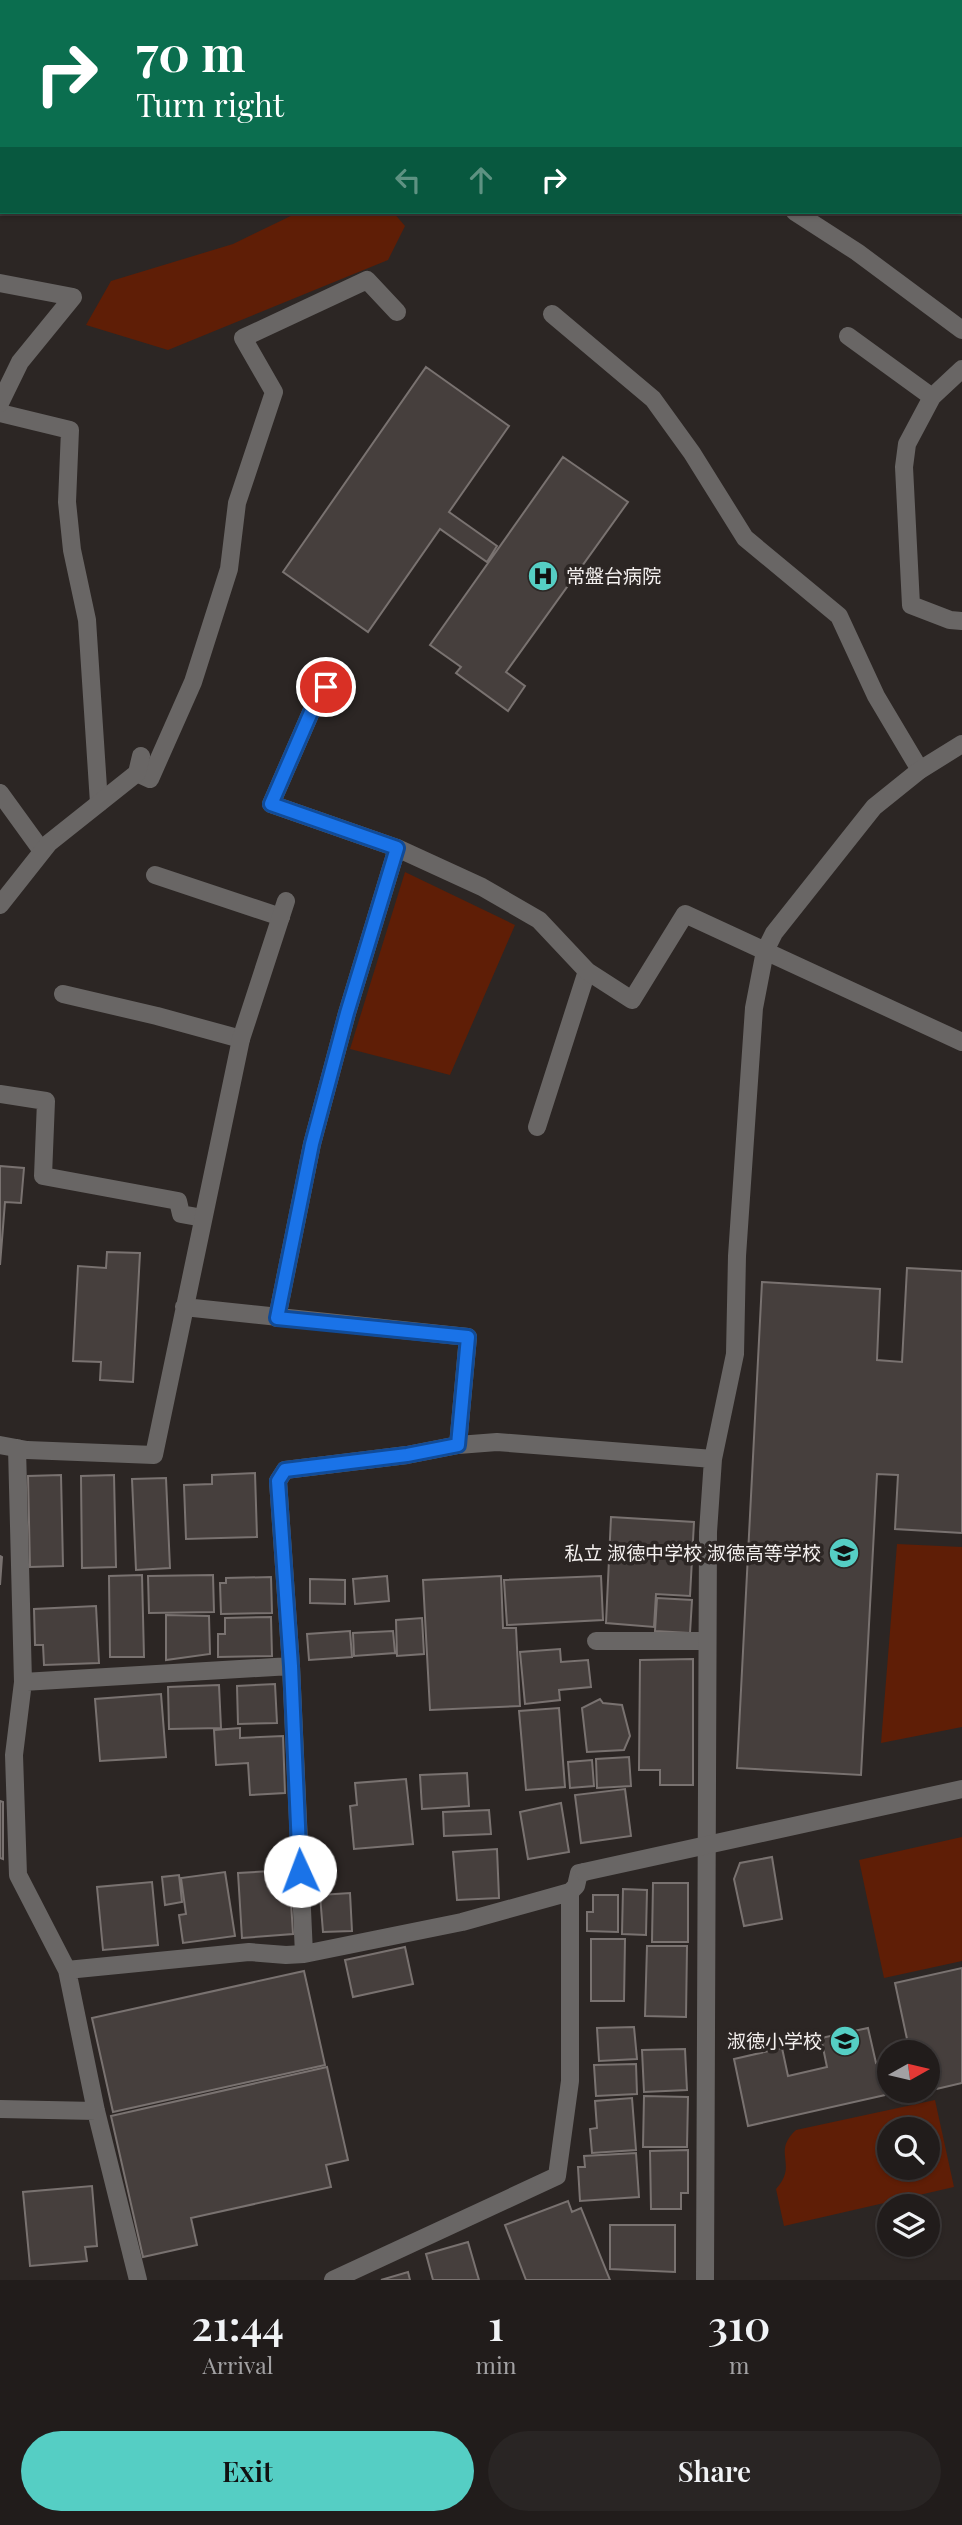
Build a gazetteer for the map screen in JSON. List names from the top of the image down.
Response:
{
  "places": {
    "hospital": ["常盤台病院"],
    "school or university": ["私立 淑徳中学校 淑徳高等学校", "淑徳小学校"]
  },
  "north": "right",
  "page": {
    "turn": ["70 m", "Turn right"],
    "eta": [
      "21:44",
      "Arrival",
      "1",
      "min",
      "310",
      "m"
    ],
    "buttons": ["Exit", "Share"]
  }
}
